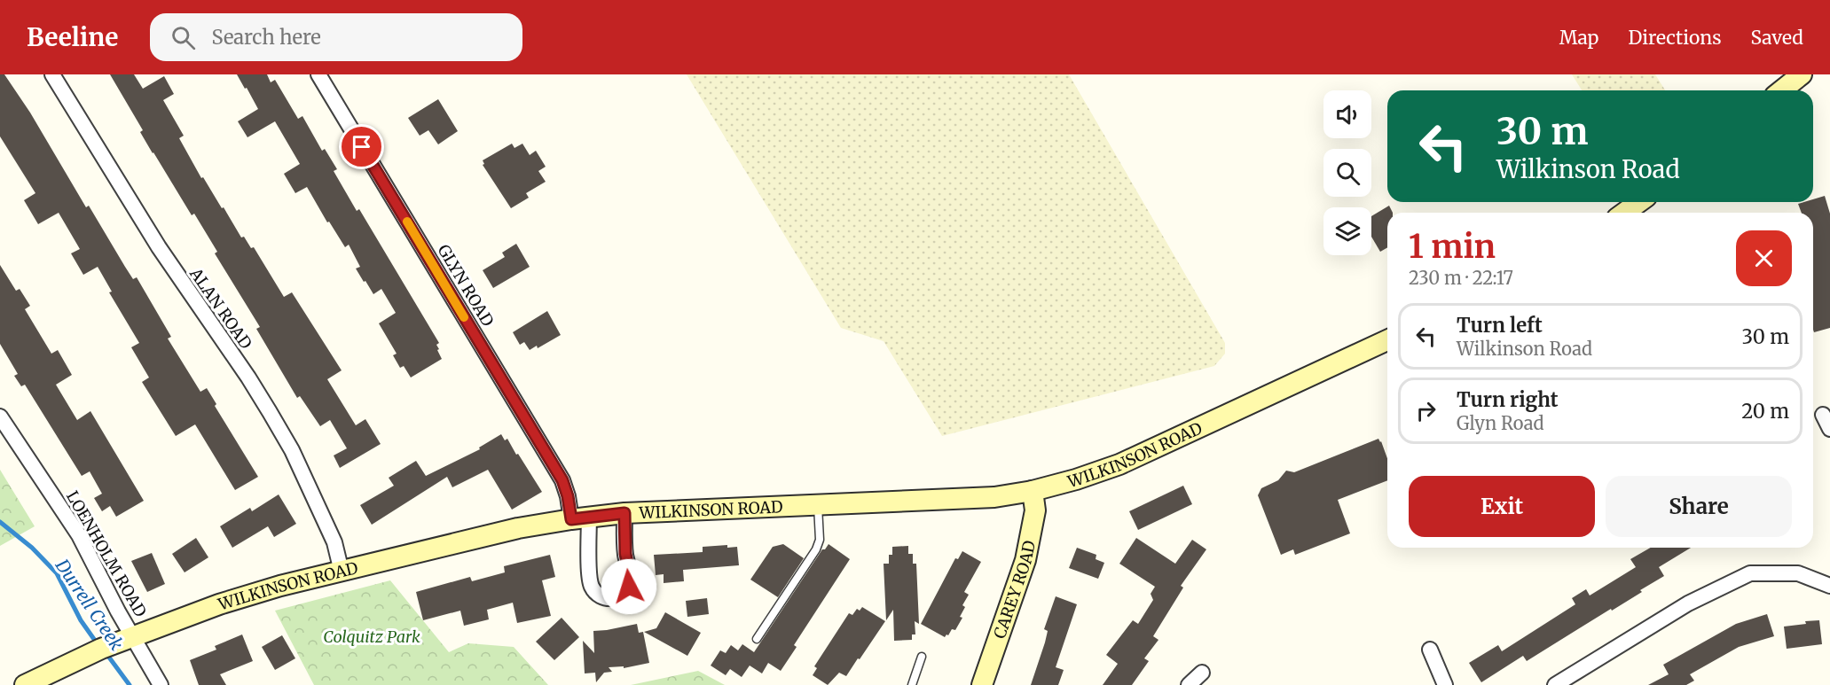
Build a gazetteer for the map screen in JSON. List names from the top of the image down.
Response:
{
  "streets": {
    "main road": ["WILKINSON ROAD", "CAREY ROAD"],
    "street": ["GLYN ROAD", "ALAN ROAD", "LOENHOLM ROAD"]
  },
  "crossings": [
    ["GLYN ROAD", "WILKINSON ROAD"],
    ["ALAN ROAD", "WILKINSON ROAD"],
    ["WILKINSON ROAD", "LOENHOLM ROAD"],
    ["WILKINSON ROAD", "CAREY ROAD"]
  ],
  "water": ["Durrell Creek"],
  "parks": ["Colquitz Park"],
  "page": {
    "header": "Beeline",
    "search": "Search here",
    "nav": ["Map", "Directions", "Saved"],
    "turn": ["30 m", "Wilkinson Road"],
    "heading": ["1 min", "230 m · 22:17"],
    "list": [
      {
        "name": "Turn left",
        "note": "Wilkinson Road",
        "value": "30 m"
      },
      {
        "name": "Turn right",
        "note": "Glyn Road",
        "value": "20 m"
      }
    ],
    "buttons": ["Exit", "Share"]
  }
}
